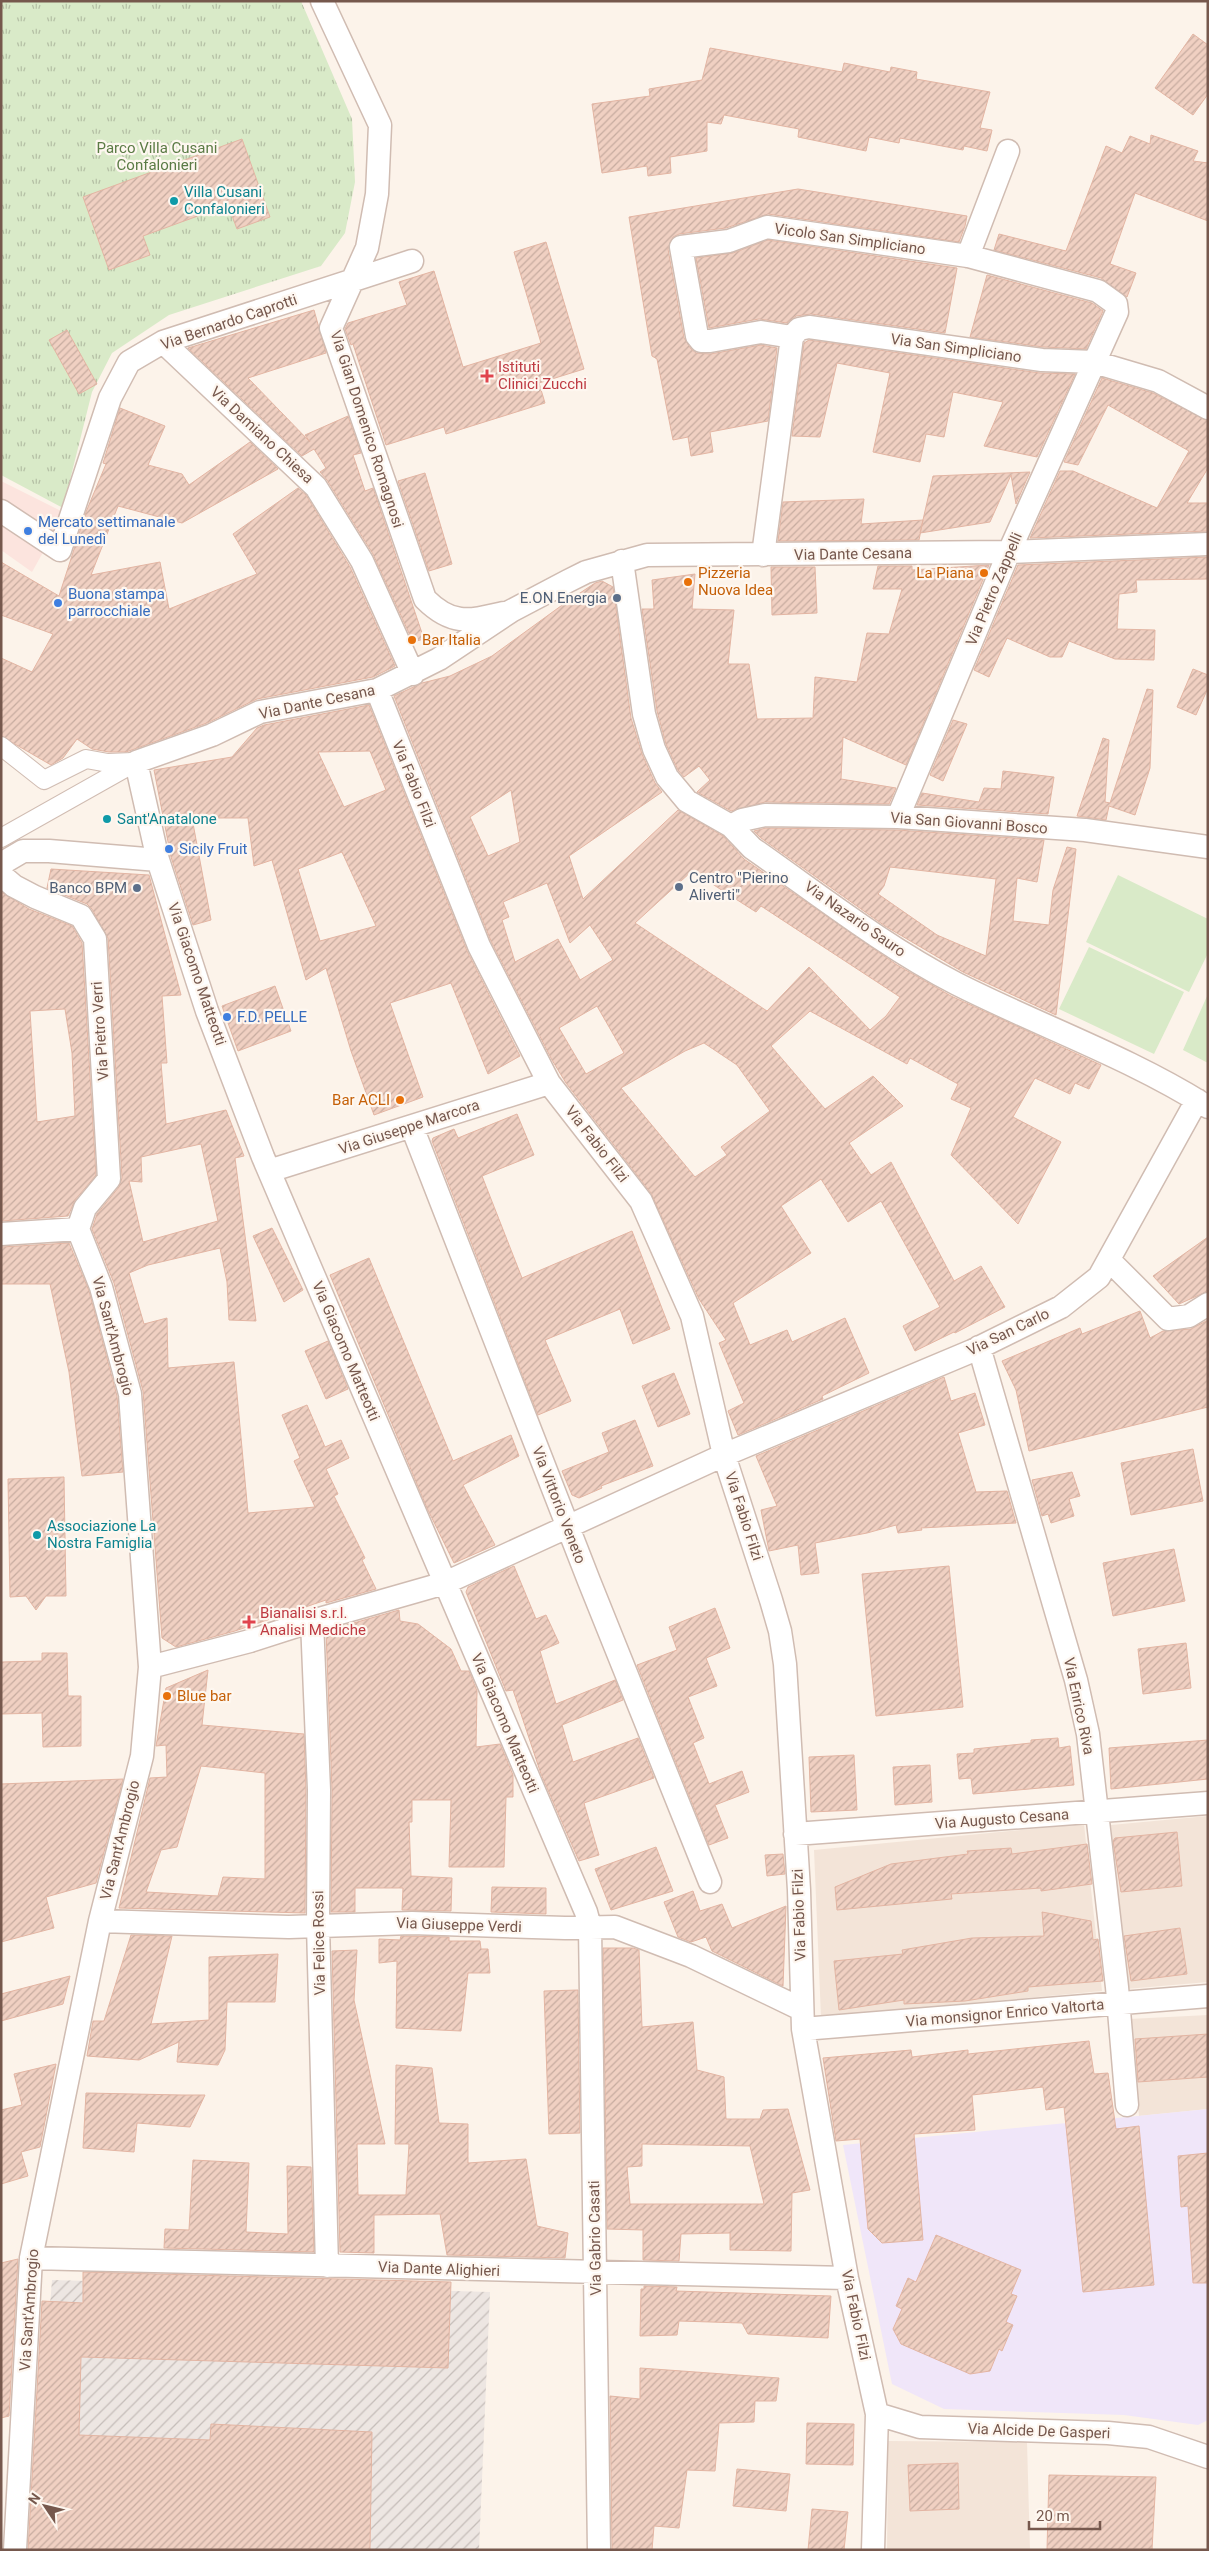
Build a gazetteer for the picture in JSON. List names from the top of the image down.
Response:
{
  "streets": {
    "street": [
      "Vicolo San Simpliciano",
      "Via Bernardo Caprotti",
      "Via San Simpliciano",
      "Via Gian Domenico Romagnosi",
      "Via Damiano Chiesa",
      "Via Dante Cesana",
      "Via Pietro Zappelli",
      "Via Fabio Filzi",
      "Via San Giovanni Bosco",
      "Via Nazario Sauro",
      "Via Giacomo Matteotti",
      "Via Pietro Verri",
      "Via Giuseppe Marcora",
      "Via San Carlo",
      "Via Sant'Ambrogio",
      "Via Vittorio Veneto",
      "Via Enrico Riva",
      "Via Augusto Cesana",
      "Via Giuseppe Verdi",
      "Via Felice Rossi",
      "Via monsignor Enrico Valtorta",
      "Via Gabrio Casati",
      "Via Dante Alighieri",
      "Via Alcide De Gasperi"
    ]
  },
  "crossings": [
    ["Vicolo San Simpliciano", "Via San Simpliciano"],
    ["Vicolo San Simpliciano", "Via Pietro Zappelli"],
    ["Via Bernardo Caprotti", "Via Gian Domenico Romagnosi"],
    ["Via Bernardo Caprotti", "Via Damiano Chiesa"],
    ["Via San Simpliciano", "Via Pietro Zappelli"],
    ["Via Gian Domenico Romagnosi", "Via Dante Cesana"],
    ["Via Damiano Chiesa", "Via Dante Cesana"],
    ["Via Dante Cesana", "Via Pietro Zappelli"],
    ["Via Dante Cesana", "Via Fabio Filzi"],
    ["Via Dante Cesana", "Via Nazario Sauro"],
    ["Via Dante Cesana", "Via Giacomo Matteotti"],
    ["Via Pietro Zappelli", "Via San Giovanni Bosco"],
    ["Via Fabio Filzi", "Via Giuseppe Marcora"],
    ["Via Fabio Filzi", "Via San Carlo"],
    ["Via Fabio Filzi", "Via Augusto Cesana"],
    ["Via Fabio Filzi", "Via Giuseppe Verdi"],
    ["Via Fabio Filzi", "Via monsignor Enrico Valtorta"],
    ["Via Fabio Filzi", "Via Dante Alighieri"],
    ["Via Fabio Filzi", "Via Alcide De Gasperi"],
    ["Via San Giovanni Bosco", "Via Nazario Sauro"],
    ["Via Nazario Sauro", "Via San Carlo"],
    ["Via Giacomo Matteotti", "Via Giuseppe Marcora"],
    ["Via Giacomo Matteotti", "Via San Carlo"],
    ["Via Giacomo Matteotti", "Via Giuseppe Verdi"],
    ["Via Giacomo Matteotti", "Via Gabrio Casati"],
    ["Via Pietro Verri", "Via Sant'Ambrogio"],
    ["Via Giuseppe Marcora", "Via Vittorio Veneto"],
    ["Via San Carlo", "Via Sant'Ambrogio"],
    ["Via San Carlo", "Via Vittorio Veneto"],
    ["Via San Carlo", "Via Enrico Riva"],
    ["Via San Carlo", "Via Felice Rossi"],
    ["Via Sant'Ambrogio", "Via Giuseppe Verdi"],
    ["Via Sant'Ambrogio", "Via Dante Alighieri"],
    ["Via Enrico Riva", "Via Augusto Cesana"],
    ["Via Enrico Riva", "Via monsignor Enrico Valtorta"],
    ["Via Giuseppe Verdi", "Via Felice Rossi"],
    ["Via Giuseppe Verdi", "Via monsignor Enrico Valtorta"],
    ["Via Giuseppe Verdi", "Via Gabrio Casati"],
    ["Via Felice Rossi", "Via Dante Alighieri"],
    ["Via Gabrio Casati", "Via Dante Alighieri"]
  ],
  "parks": ["Parco Villa Cusani Confalonieri"],
  "places": {
    "other": [
      "Villa Cusani Confalonieri",
      "Mercato settimanale del Lunedì",
      "La Piana",
      "Pizzeria Nuova Idea",
      "E.ON Energia",
      "Buona stampa parrocchiale",
      "Bar Italia",
      "Sant'Anatalone",
      "Sicily Fruit",
      "Centro \"Pierino Aliverti\"",
      "Banco BPM",
      "F.D. PELLE",
      "Bar ACLI",
      "Associazione La Nostra Famiglia",
      "Blue bar"
    ],
    "health": ["Istituti Clinici Zucchi", "Bianalisi s.r.l. Analisi Mediche"]
  },
  "scale_bar": "20 m",
  "north": "top left"
}
